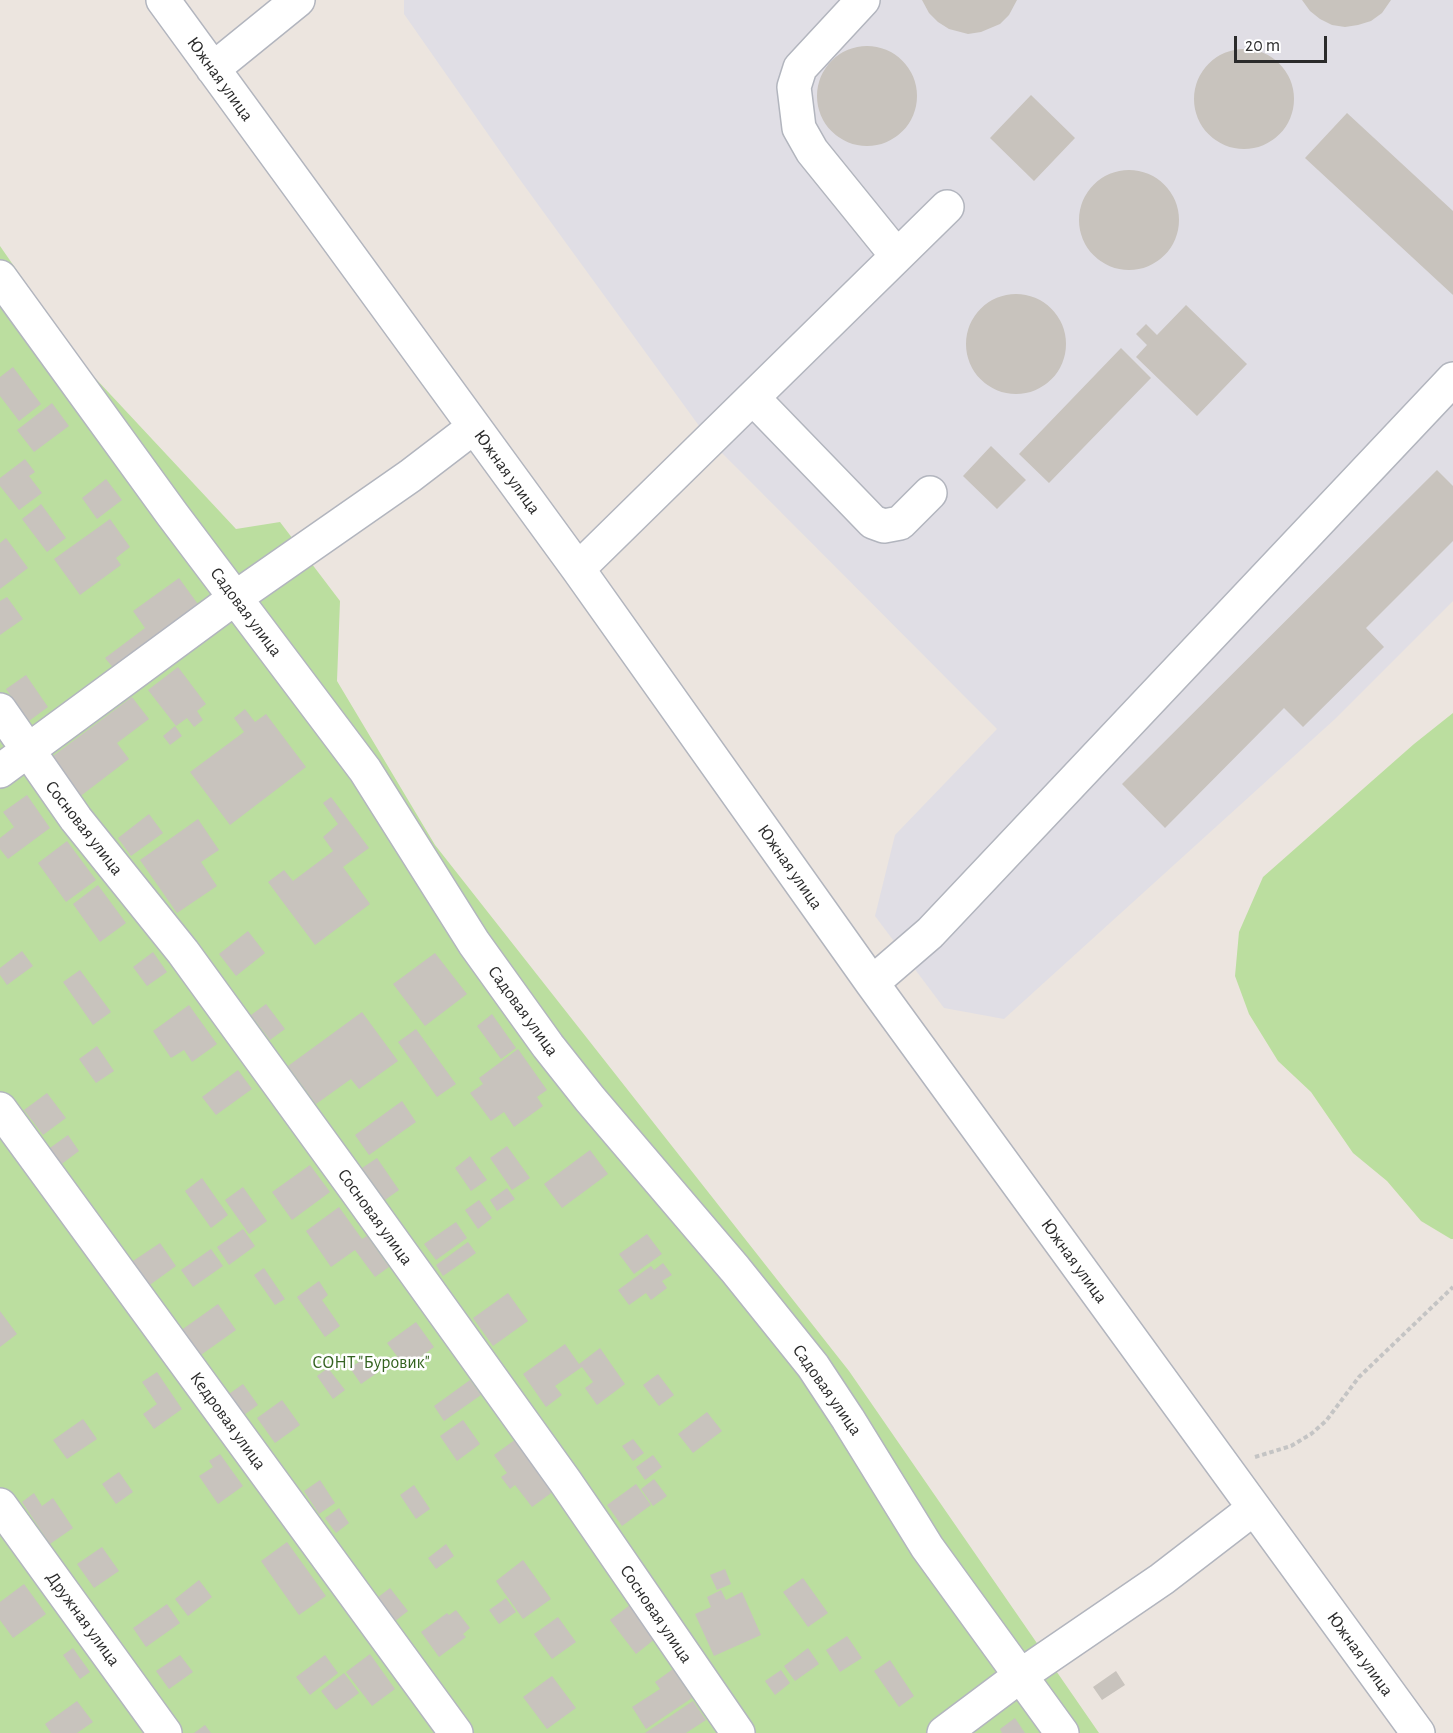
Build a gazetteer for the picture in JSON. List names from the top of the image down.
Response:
{
  "streets": {
    "street": [
      "Южная улица",
      "Садовая улица",
      "Сосновая улица",
      "Кедровая улица",
      "Дружная улица"
    ]
  },
  "parks": ["СОНТ \"Буровик\""],
  "scale_bar": "20 m"
}
